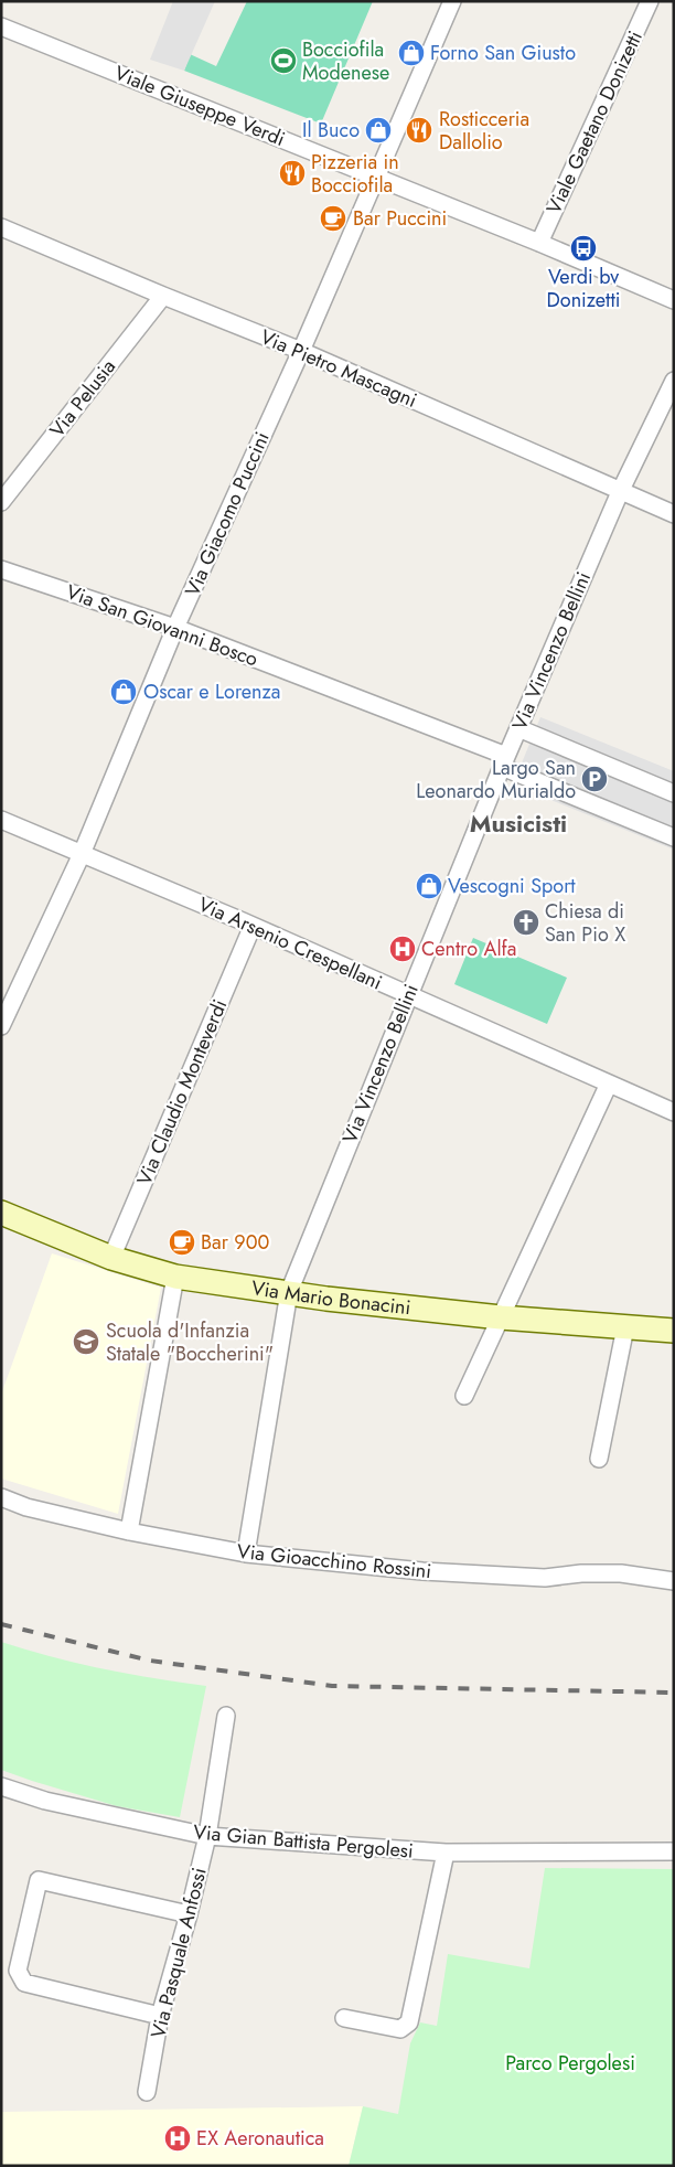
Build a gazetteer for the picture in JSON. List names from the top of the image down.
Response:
{
  "streets": {
    "main road": ["Via Mario Bonacini"],
    "street": [
      "Viale Giuseppe Verdi",
      "Viale Gaetano Donizetti",
      "Via Pietro Mascagni",
      "Via Pelusia",
      "Via Giacomo Puccini",
      "Via San Giovanni Bosco",
      "Via Vincenzo Bellini",
      "Via Arsenio Crespellani",
      "Via Claudio Monteverdi",
      "Via Gioacchino Rossini",
      "Via Gian Battista Pergolesi",
      "Via Pasquale Anfossi"
    ]
  },
  "crossings": [
    ["Viale Giuseppe Verdi", "Viale Gaetano Donizetti"],
    ["Viale Giuseppe Verdi", "Via Giacomo Puccini"],
    ["Via Pietro Mascagni", "Via Pelusia"],
    ["Via Pietro Mascagni", "Via Giacomo Puccini"],
    ["Via Pietro Mascagni", "Via Vincenzo Bellini"],
    ["Via Giacomo Puccini", "Via San Giovanni Bosco"],
    ["Via Giacomo Puccini", "Via Arsenio Crespellani"],
    ["Via San Giovanni Bosco", "Via Vincenzo Bellini"],
    ["Via Vincenzo Bellini", "Via Arsenio Crespellani"],
    ["Via Vincenzo Bellini", "Via Mario Bonacini"],
    ["Via Vincenzo Bellini", "Via Gioacchino Rossini"],
    ["Via Arsenio Crespellani", "Via Claudio Monteverdi"],
    ["Via Claudio Monteverdi", "Via Mario Bonacini"],
    ["Via Gian Battista Pergolesi", "Via Pasquale Anfossi"]
  ],
  "districts": ["Musicisti"],
  "parks": ["Parco Pergolesi"],
  "places": {
    "shop": [
      "Forno San Giusto",
      "Il Buco",
      "Oscar e Lorenza",
      "Vescogni Sport"
    ],
    "sports": ["Bocciofila Modenese"],
    "restaurant": ["Rosticceria Dallolio", "Pizzeria in Bocciofila"],
    "cafe": ["Bar Puccini", "Bar 900"],
    "bus stop": ["Verdi bv Donizetti"],
    "parking": ["Largo San Leonardo Murialdo"],
    "church": ["Chiesa di San Pio X"],
    "hospital": ["Centro Alfa", "EX Aeronautica"],
    "school or university": ["Scuola d'Infanzia Statale \"Boccherini\""]
  }
}
